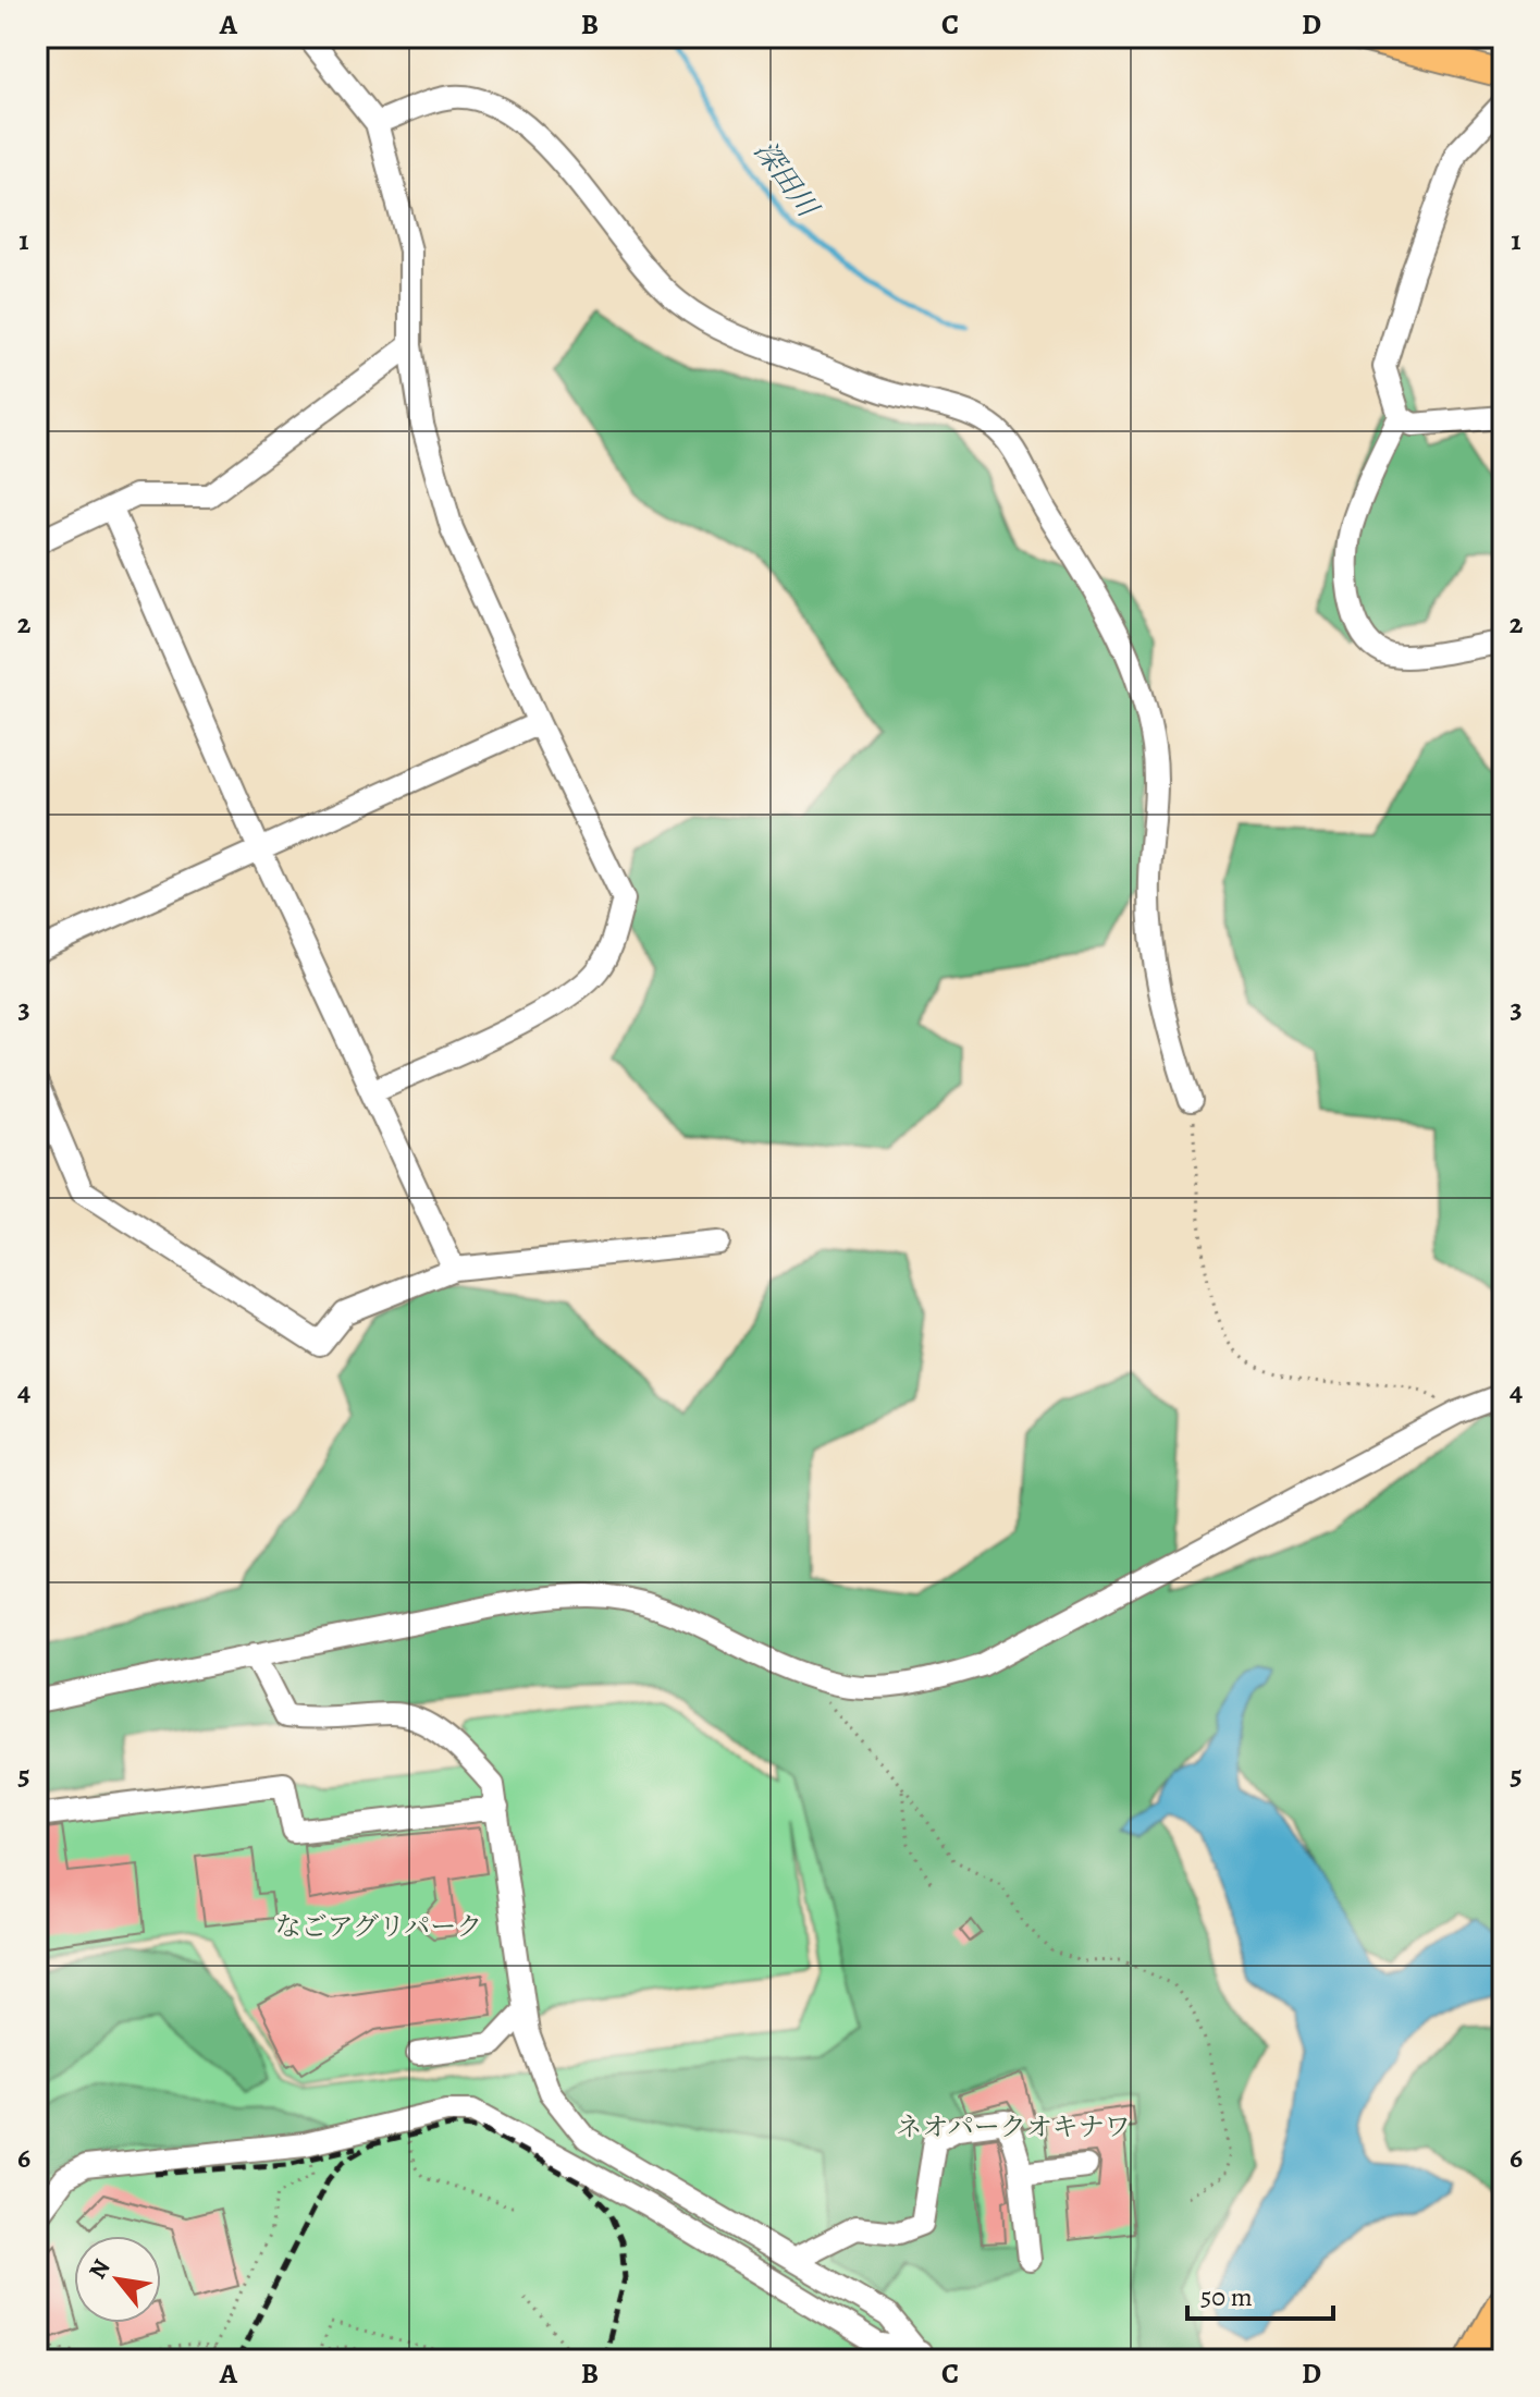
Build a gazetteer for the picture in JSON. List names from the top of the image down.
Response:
{
  "water": ["深田川"],
  "parks": ["なごアグリパーク", "ネオパークオキナワ"],
  "scale_bar": "50 m",
  "north": "top left",
  "grid": {
    "columns": [
      "A",
      "B",
      "C",
      "D"
    ],
    "rows": [
      "1",
      "2",
      "3",
      "4",
      "5",
      "6"
    ]
  }
}
